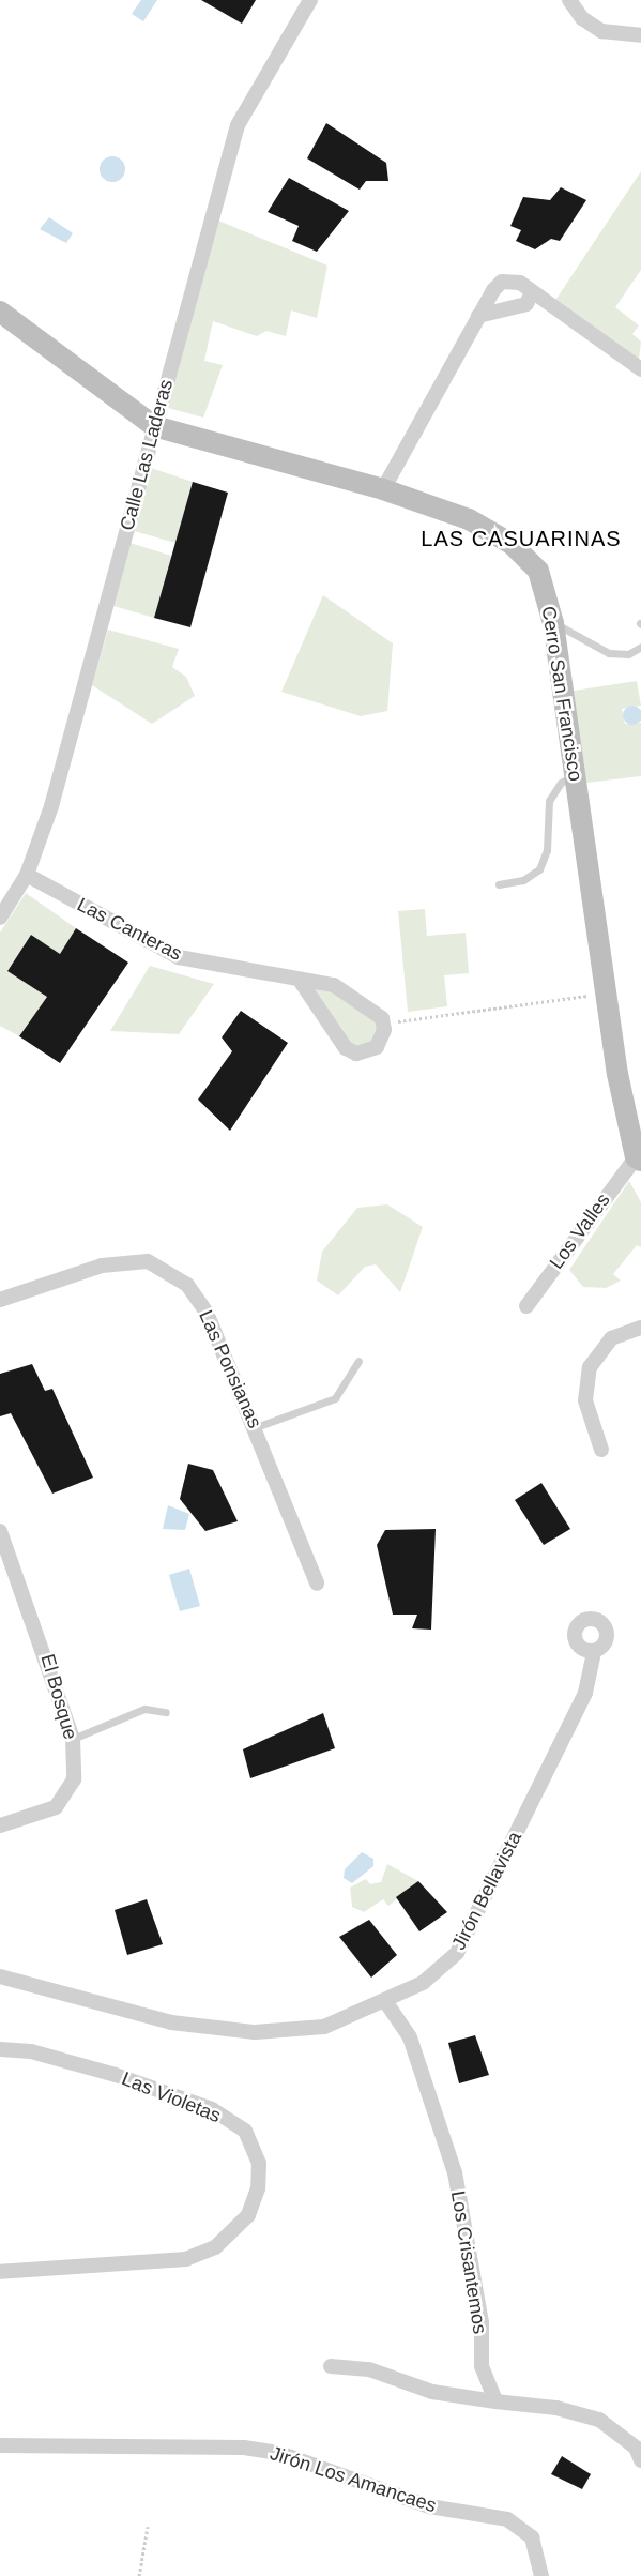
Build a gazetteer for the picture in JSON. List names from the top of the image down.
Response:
{
  "streets": {
    "street": [
      "Calle Las Laderas",
      "Cerro San Francisco",
      "Las Canteras",
      "Los Valles",
      "Las Ponsianas",
      "El Bosque",
      "Jirón Bellavista",
      "Las Violetas",
      "Los Crisantemos",
      "Jirón Los Amancaes"
    ]
  },
  "crossings": [
    ["Calle Las Laderas", "Cerro San Francisco"],
    ["Calle Las Laderas", "Las Canteras"],
    ["Cerro San Francisco", "Los Valles"],
    ["Jirón Bellavista", "Los Crisantemos"]
  ],
  "districts": ["LAS CASUARINAS"]
}
